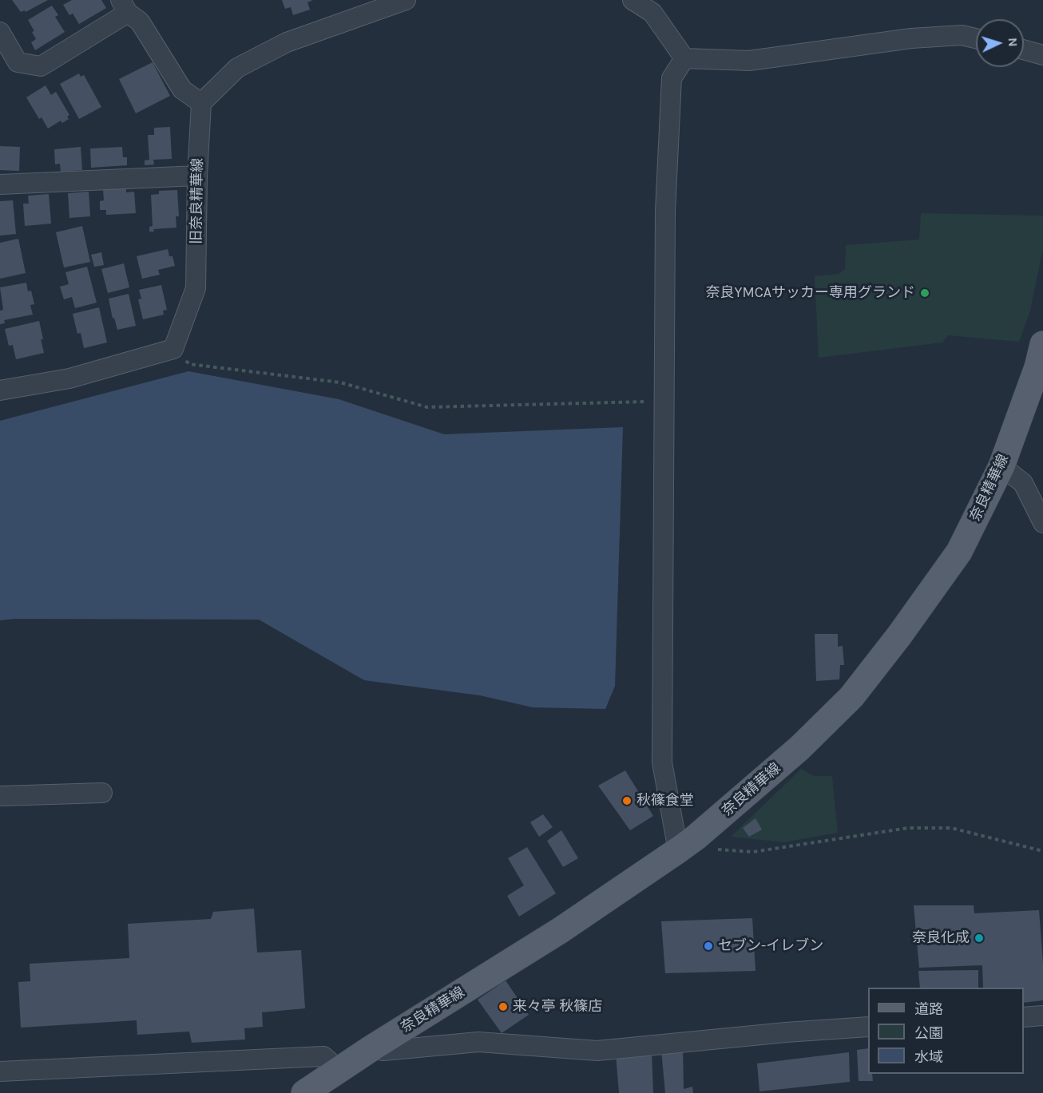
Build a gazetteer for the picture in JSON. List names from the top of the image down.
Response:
{
  "streets": {
    "main road": ["奈良精華線"],
    "street": ["旧奈良精華線"]
  },
  "places": [
    "奈良YMCAサッカー専用グランド",
    "秋篠食堂",
    "奈良化成",
    "セブン-イレブン",
    "来々亭 秋篠店"
  ],
  "legend": ["道路", "公園", "水域"],
  "north": "right"
}
